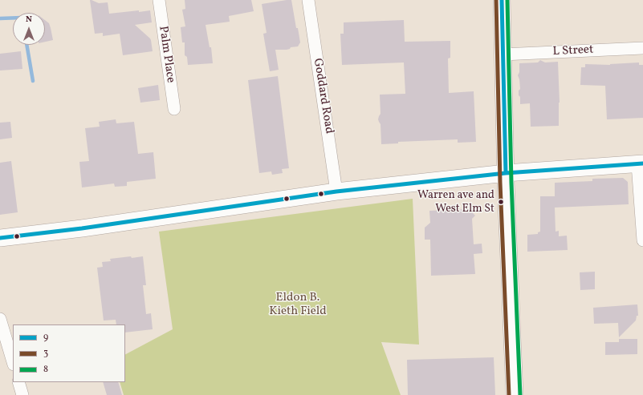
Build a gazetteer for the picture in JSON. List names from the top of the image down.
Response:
{
  "streets": {
    "street": ["L Street", "Palm Place", "Goddard Road"]
  },
  "parks": ["Eldon B. Kieth Field"],
  "places": ["Warren ave and West Elm St"],
  "lines": ["transit line 9", "transit line 3", "transit line 8"],
  "legend": ["9", "3", "8"],
  "north": "top"
}
